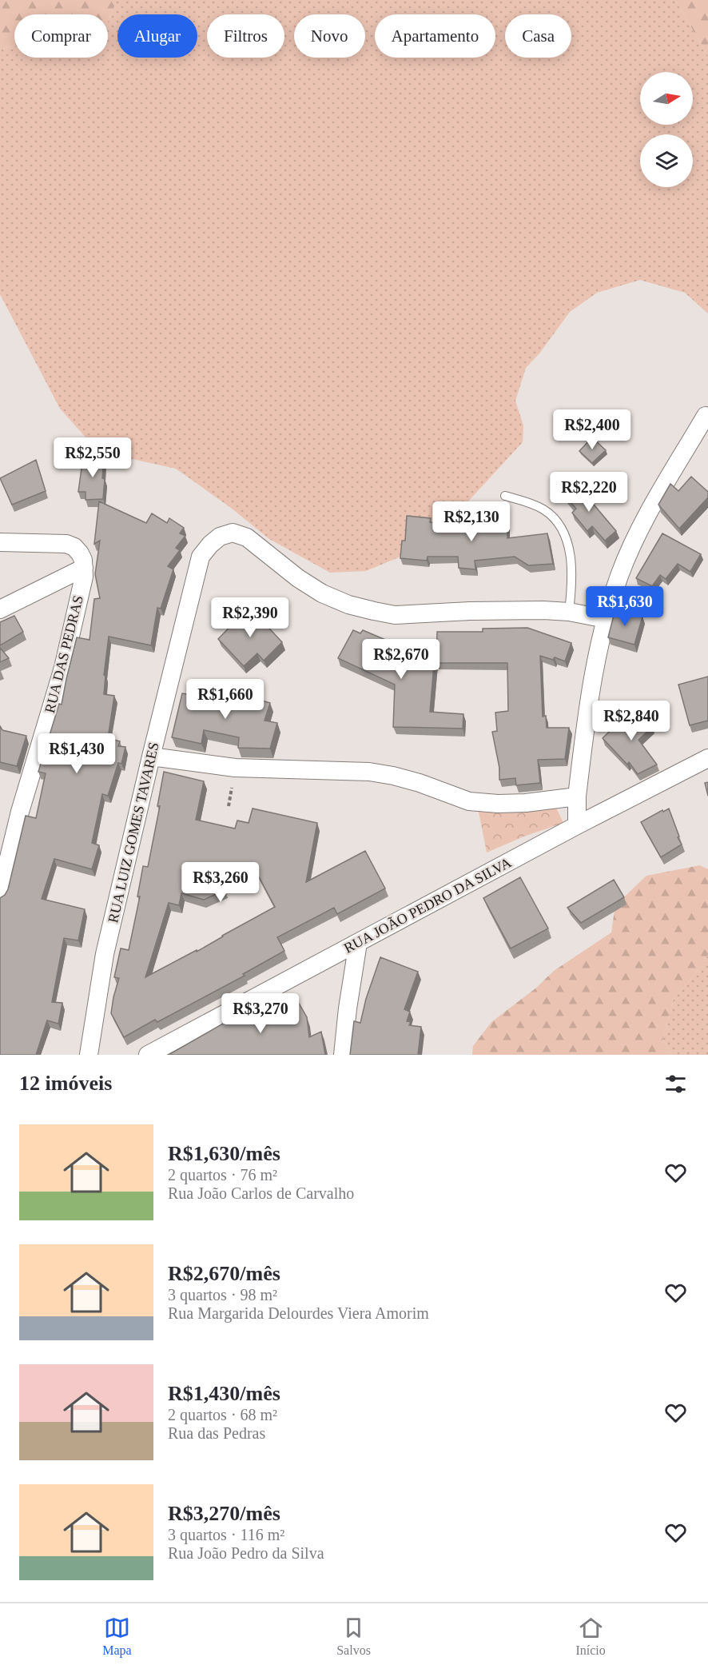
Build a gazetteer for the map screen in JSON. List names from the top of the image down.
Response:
{
  "streets": {
    "street": ["RUA DAS PEDRAS", "RUA LUIZ GOMES TAVARES", "RUA JOÃO PEDRO DA SILVA"]
  },
  "north": "right",
  "page": {
    "chip": [
      "Comprar",
      "Alugar",
      "Filtros",
      "Novo",
      "Apartamento",
      "Casa"
    ],
    "price": [
      "R$2,400",
      "R$2,550",
      "R$2,220",
      "R$2,130",
      "R$1,630",
      "R$2,390",
      "R$2,670",
      "R$1,660",
      "R$2,840",
      "R$1,430",
      "R$3,260",
      "R$3,270"
    ],
    "heading": "12 imóveis",
    "list": [
      {
        "name": "R$1,630/mês",
        "note": "2 quartos · 76 m² · Rua João Carlos de Carvalho"
      },
      {
        "name": "R$2,670/mês",
        "note": "3 quartos · 98 m² · Rua Margarida Delourdes Viera Amorim"
      },
      {
        "name": "R$1,430/mês",
        "note": "2 quartos · 68 m² · Rua das Pedras"
      },
      {
        "name": "R$3,270/mês",
        "note": "3 quartos · 116 m² · Rua João Pedro da Silva"
      }
    ],
    "tabs": ["Mapa", "Salvos", "Início"]
  }
}
